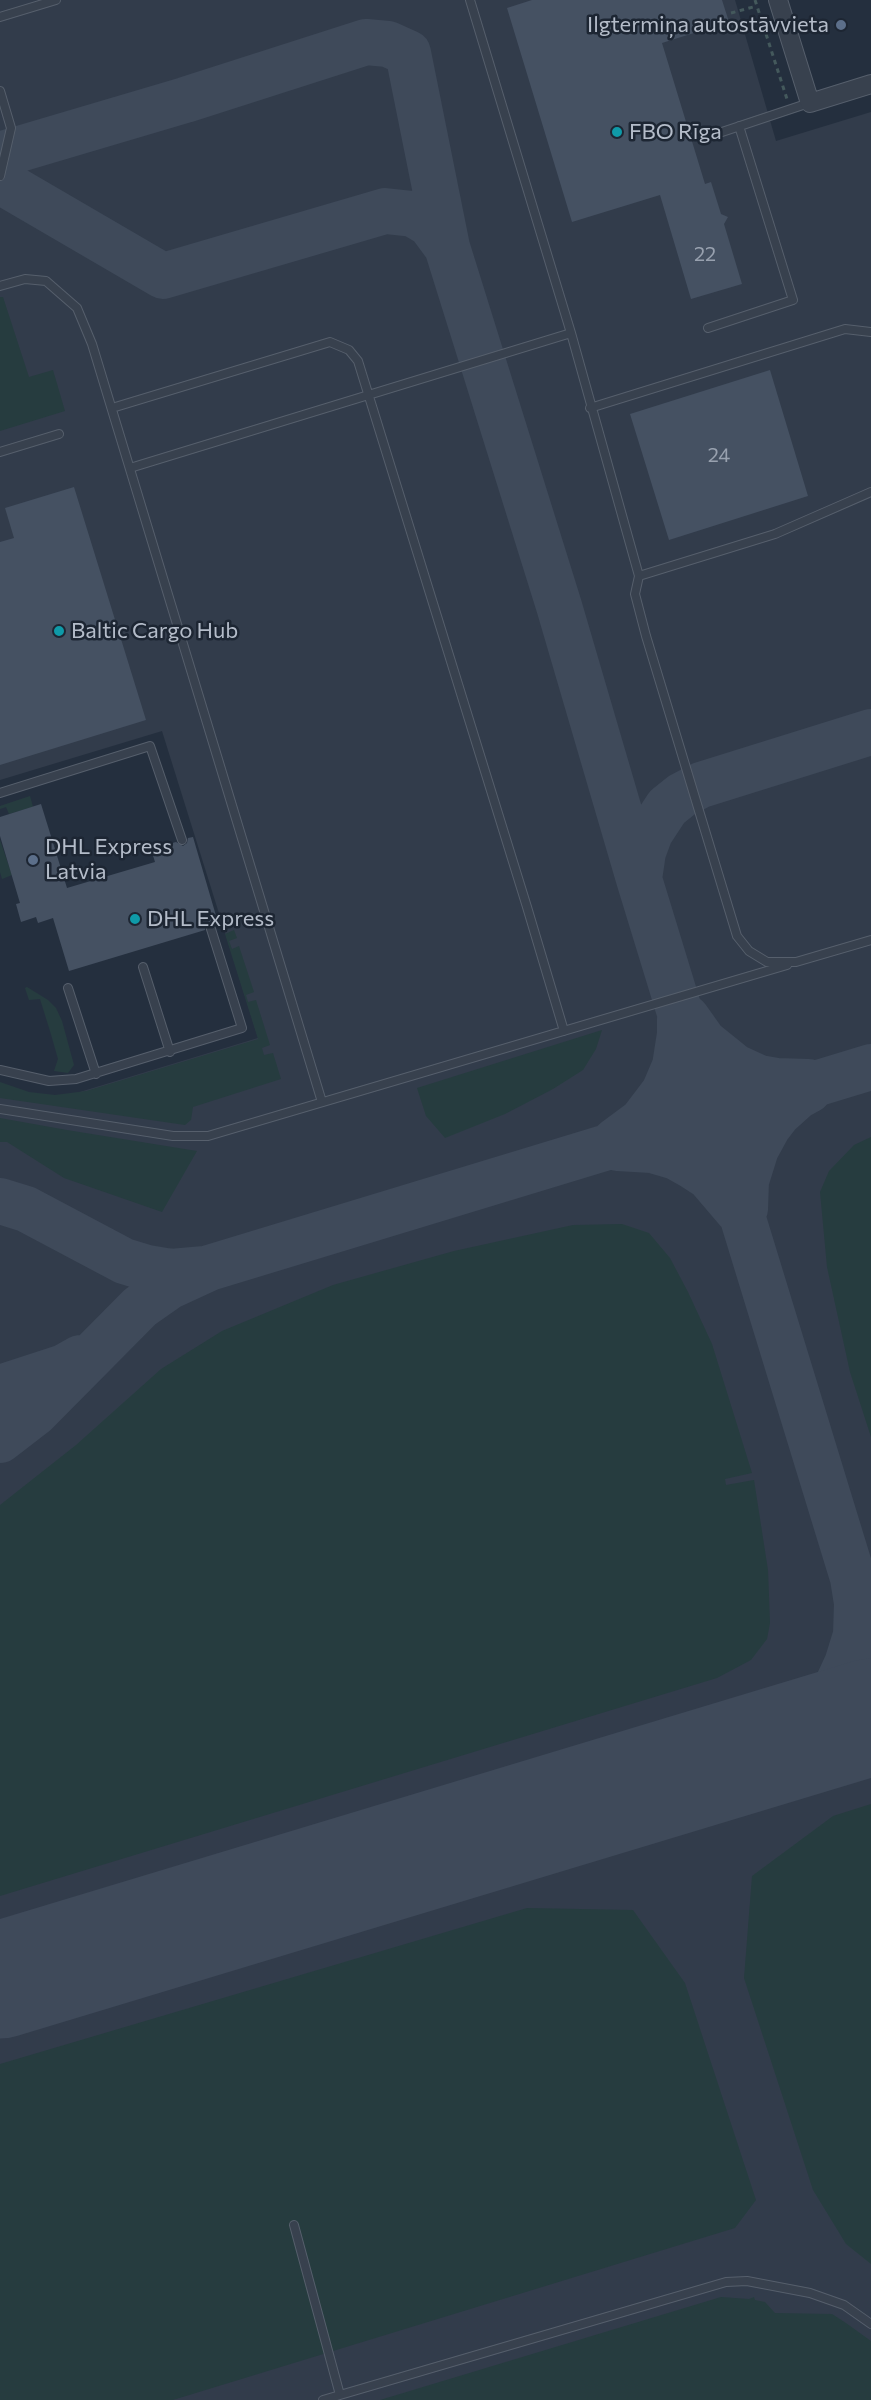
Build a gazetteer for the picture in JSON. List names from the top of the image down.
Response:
{
  "places": [
    "Ilgtermiņa autostāvvieta",
    "FBO Rīga",
    "Baltic Cargo Hub",
    "DHL Express Latvia",
    "DHL Express"
  ],
  "house_numbers": ["22", "24"]
}
